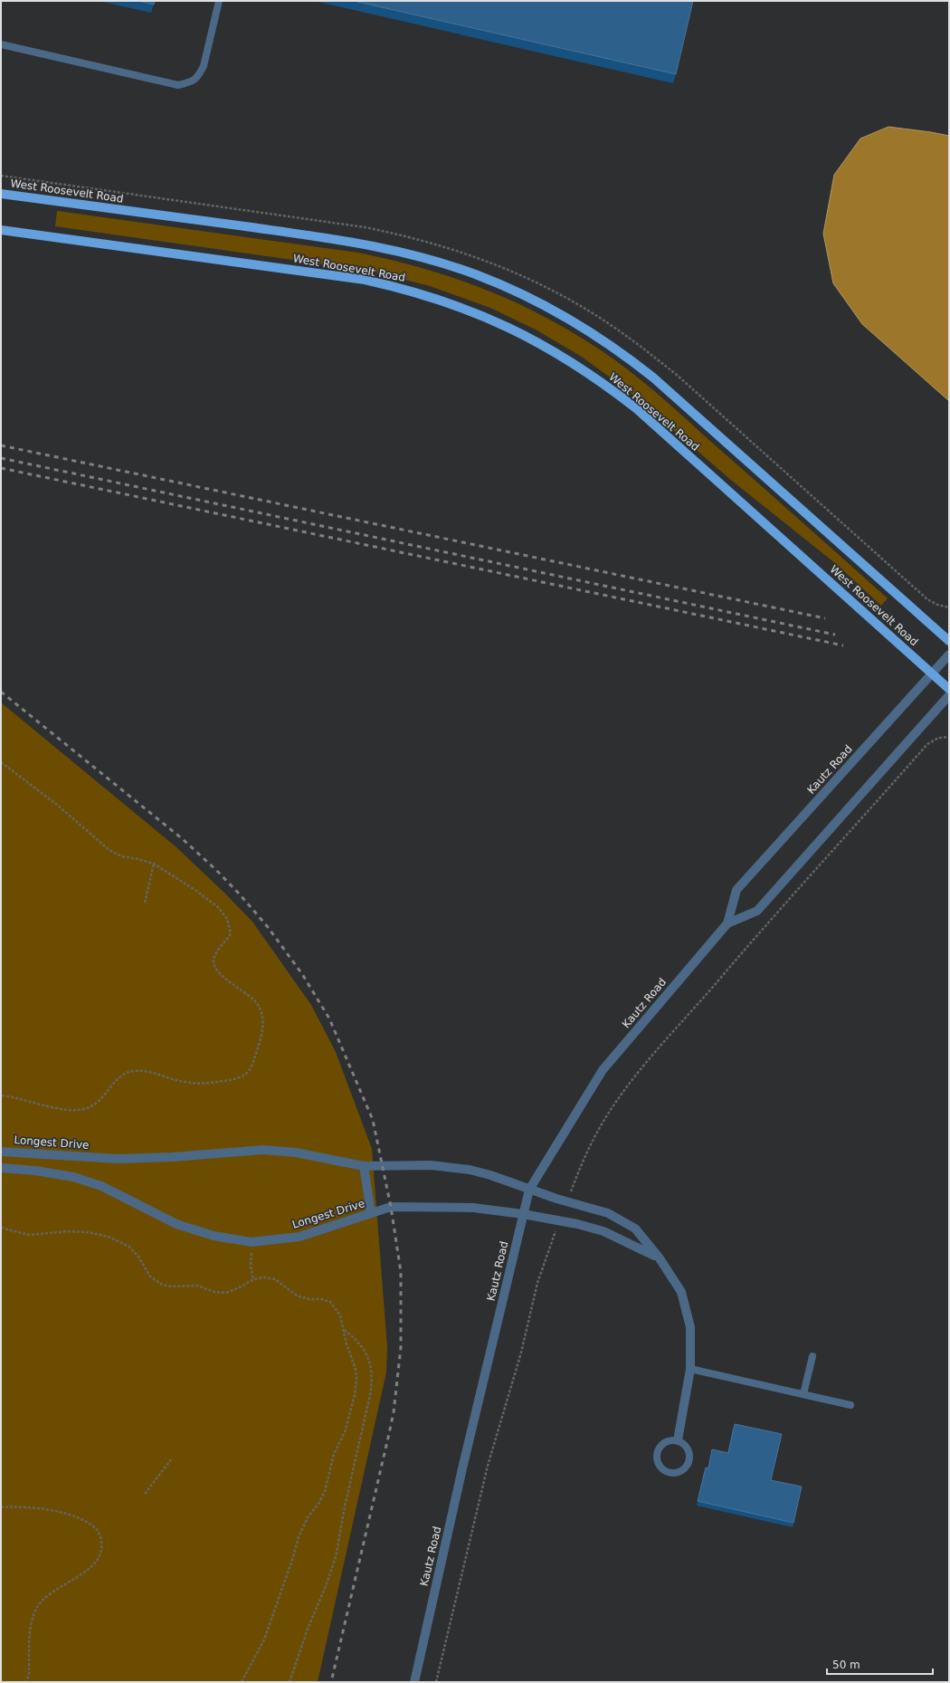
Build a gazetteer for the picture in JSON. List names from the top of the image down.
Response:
{
  "streets": {
    "main road": ["West Roosevelt Road"],
    "street": ["Kautz Road", "Longest Drive"]
  },
  "crossings": [
    ["West Roosevelt Road", "Kautz Road"],
    ["Kautz Road", "Longest Drive"]
  ],
  "scale_bar": "50 m"
}
